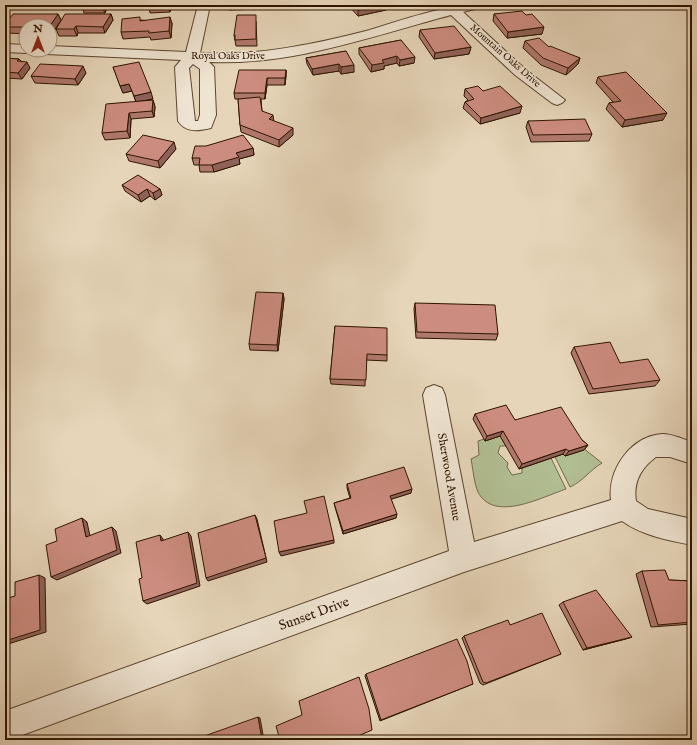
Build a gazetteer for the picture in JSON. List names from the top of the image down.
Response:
{
  "streets": {
    "street": [
      "Royal Oaks Drive",
      "Mountain Oaks Drive",
      "Sherwood Avenue",
      "Sunset Drive"
    ]
  },
  "crossings": [
    ["Royal Oaks Drive", "Mountain Oaks Drive"],
    ["Sherwood Avenue", "Sunset Drive"]
  ],
  "north": "top"
}
